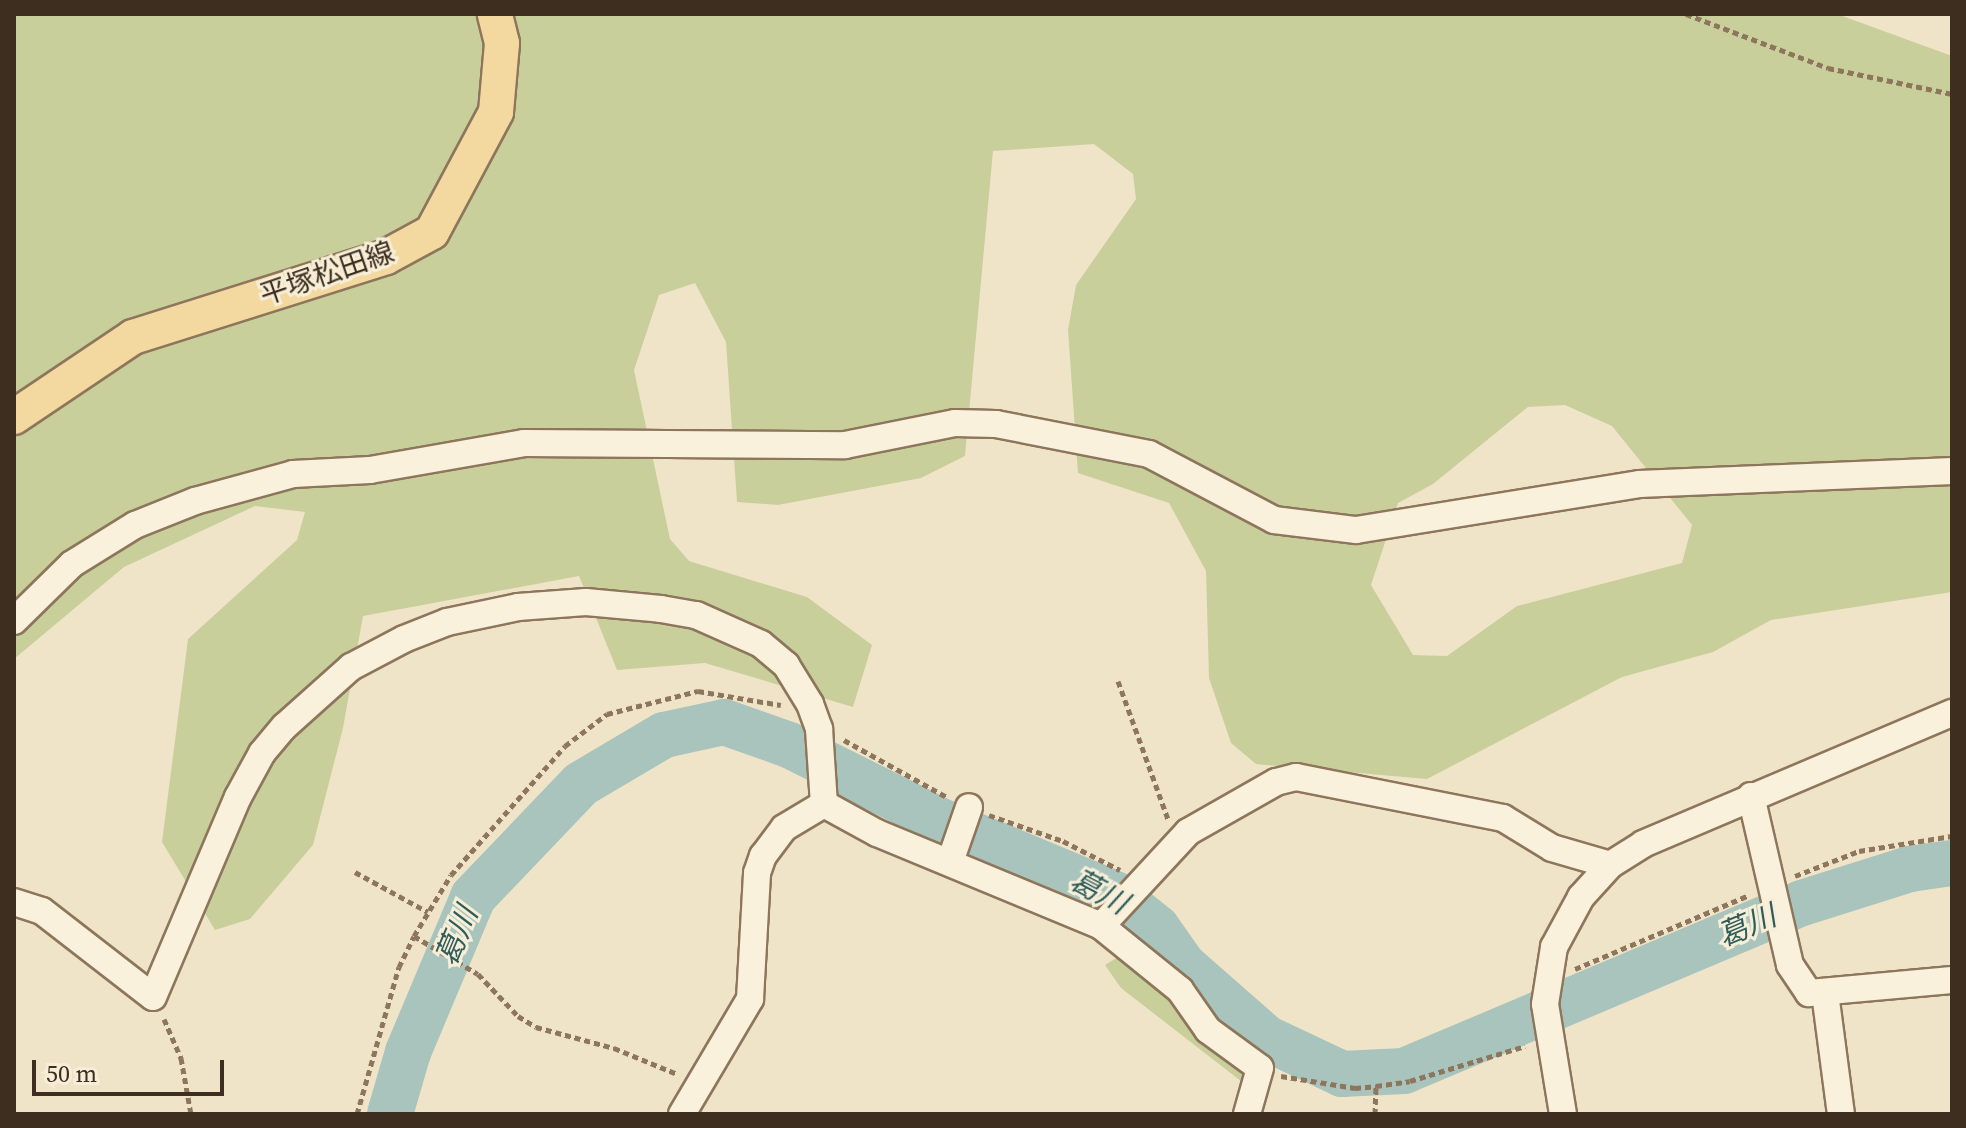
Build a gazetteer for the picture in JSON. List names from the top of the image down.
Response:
{
  "streets": {
    "main road": ["平塚松田線"]
  },
  "water": ["葛川"],
  "scale_bar": "50 m"
}
